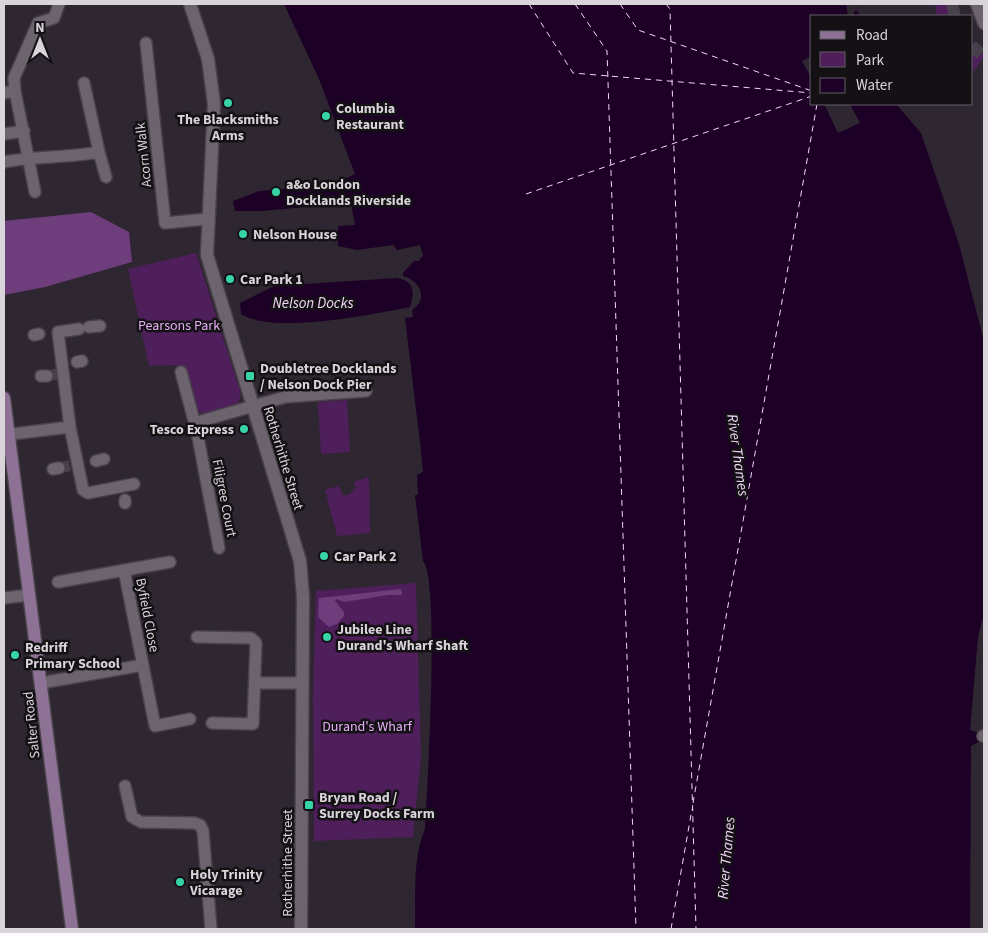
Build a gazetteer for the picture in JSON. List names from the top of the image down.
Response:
{
  "streets": {
    "main road": ["Salter Road"],
    "street": [
      "Acorn Walk",
      "Rotherhithe Street",
      "Filigree Court",
      "Byfield Close"
    ]
  },
  "crossings": [
    ["Acorn Walk", "Rotherhithe Street"],
    ["Byfield Close", "Salter Road"]
  ],
  "water": ["Nelson Docks", "River Thames"],
  "parks": ["Pearsons Park", "Durand's Wharf"],
  "places": {
    "other": [
      "The Blacksmiths Arms",
      "Columbia Restaurant",
      "a&o London Docklands Riverside",
      "Nelson House",
      "Car Park 1",
      "Tesco Express",
      "Car Park 2",
      "Jubilee Line Durand's Wharf Shaft",
      "Redriff Primary School",
      "Holy Trinity Vicarage"
    ],
    "transit": ["Doubletree Docklands / Nelson Dock Pier", "Bryan Road / Surrey Docks Farm"]
  },
  "legend": ["Road", "Park", "Water"],
  "north": "top"
}
